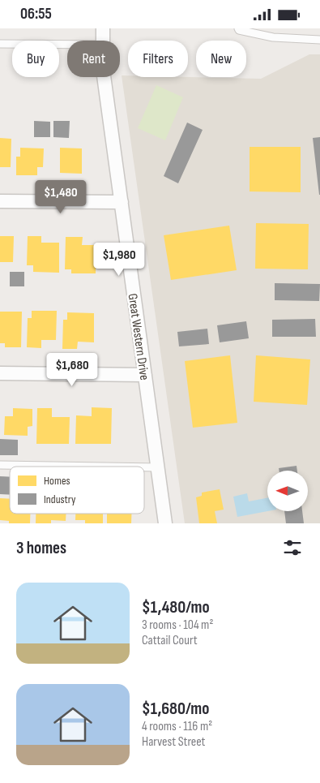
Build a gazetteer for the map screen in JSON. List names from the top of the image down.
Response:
{
  "streets": {
    "street": ["Great Western Drive"]
  },
  "legend": ["Homes", "Industry"],
  "north": "left",
  "page": {
    "status": "06:55",
    "chip": [
      "Buy",
      "Rent",
      "Filters",
      "New"
    ],
    "price": ["$1,480", "$1,980", "$1,680"],
    "heading": "3 homes",
    "list": [
      {
        "name": "$1,480/mo",
        "note": "3 rooms · 104 m² · Cattail Court"
      },
      {
        "name": "$1,680/mo",
        "note": "4 rooms · 116 m² · Harvest Street"
      }
    ]
  }
}
